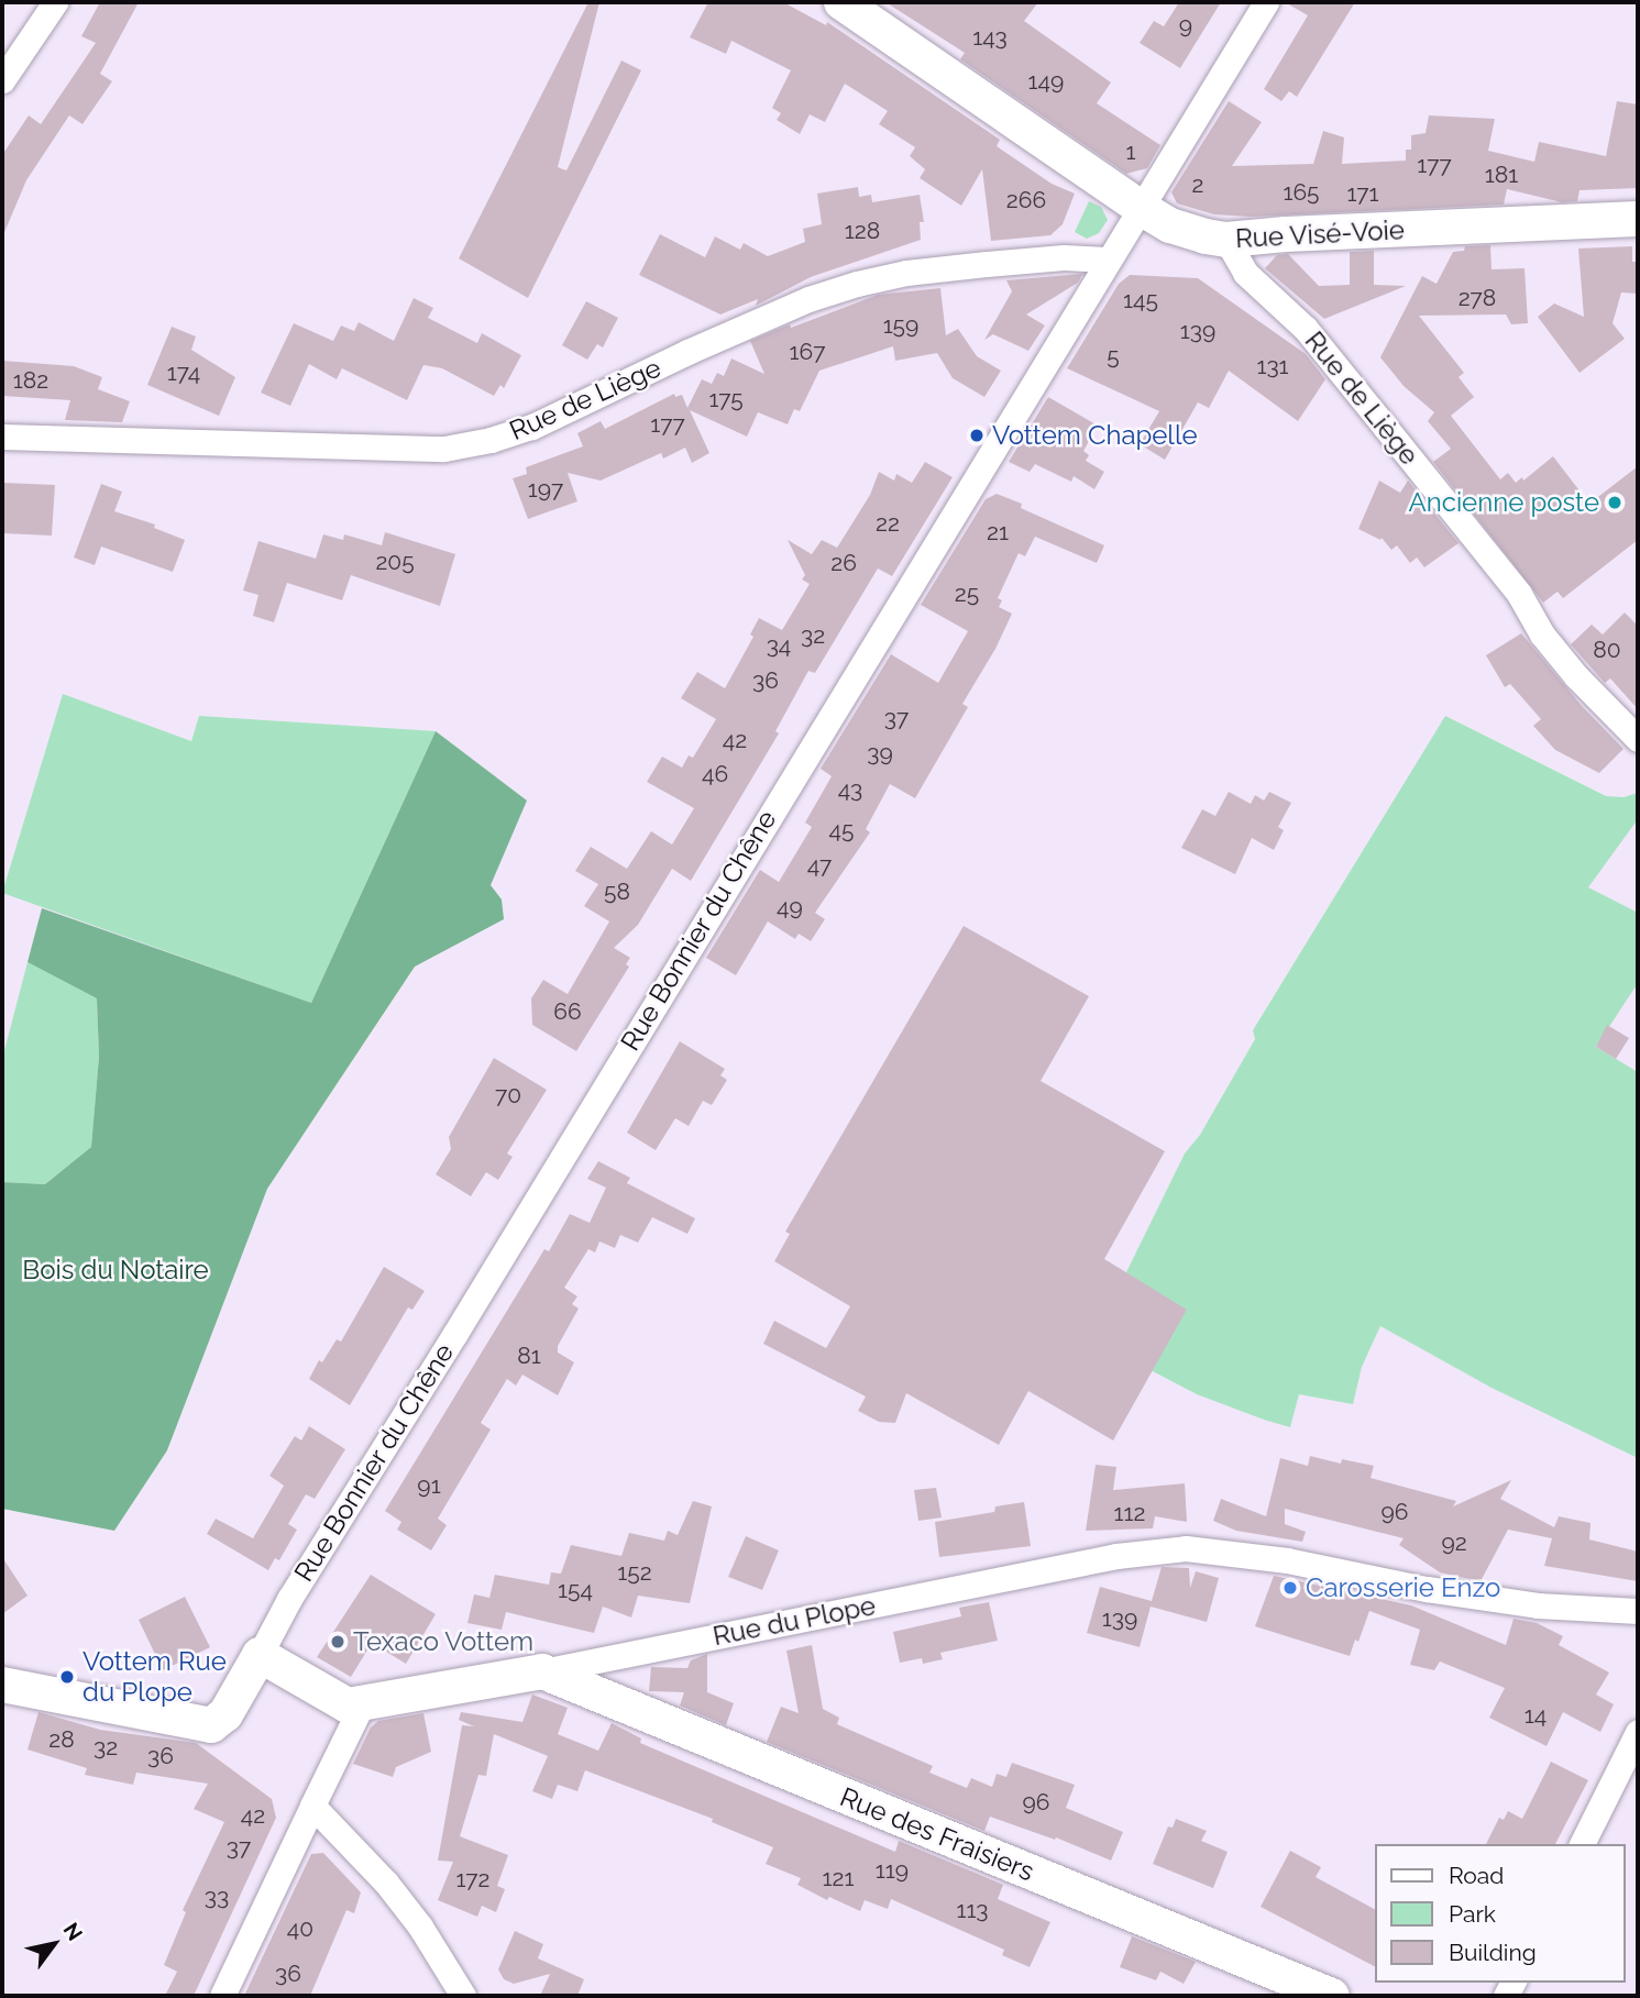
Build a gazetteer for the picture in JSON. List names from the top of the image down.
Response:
{
  "streets": {
    "street": [
      "Rue Visé-Voie",
      "Rue de Liège",
      "Rue Bonnier du Chêne",
      "Rue du Plope",
      "Rue des Fraisiers"
    ]
  },
  "crossings": [
    ["Rue Visé-Voie", "Rue de Liège"],
    ["Rue Visé-Voie", "Rue Bonnier du Chêne"],
    ["Rue de Liège", "Rue Bonnier du Chêne"],
    ["Rue Bonnier du Chêne", "Rue du Plope"],
    ["Rue du Plope", "Rue des Fraisiers"]
  ],
  "parks": ["Bois du Notaire"],
  "places": [
    "Vottem Chapelle",
    "Ancienne poste",
    "Carosserie Enzo",
    "Texaco Vottem",
    "Vottem Rue du Plope"
  ],
  "house_numbers": [
    "9",
    "143",
    "149",
    "1",
    "177",
    "181",
    "2",
    "165",
    "171",
    "266",
    "128",
    "278",
    "145",
    "159",
    "139",
    "167",
    "5",
    "131",
    "174",
    "182",
    "175",
    "177",
    "197",
    "22",
    "21",
    "205",
    "26",
    "25",
    "32",
    "34",
    "80",
    "36",
    "37",
    "42",
    "39",
    "46",
    "43",
    "45",
    "47",
    "58",
    "49",
    "66",
    "70",
    "81",
    "91",
    "96",
    "112",
    "92",
    "152",
    "154",
    "139",
    "14",
    "28",
    "32",
    "36",
    "96",
    "42",
    "37",
    "119",
    "121",
    "172",
    "33",
    "113",
    "40",
    "36"
  ],
  "legend": ["Road", "Park", "Building"],
  "north": "top right"
}
